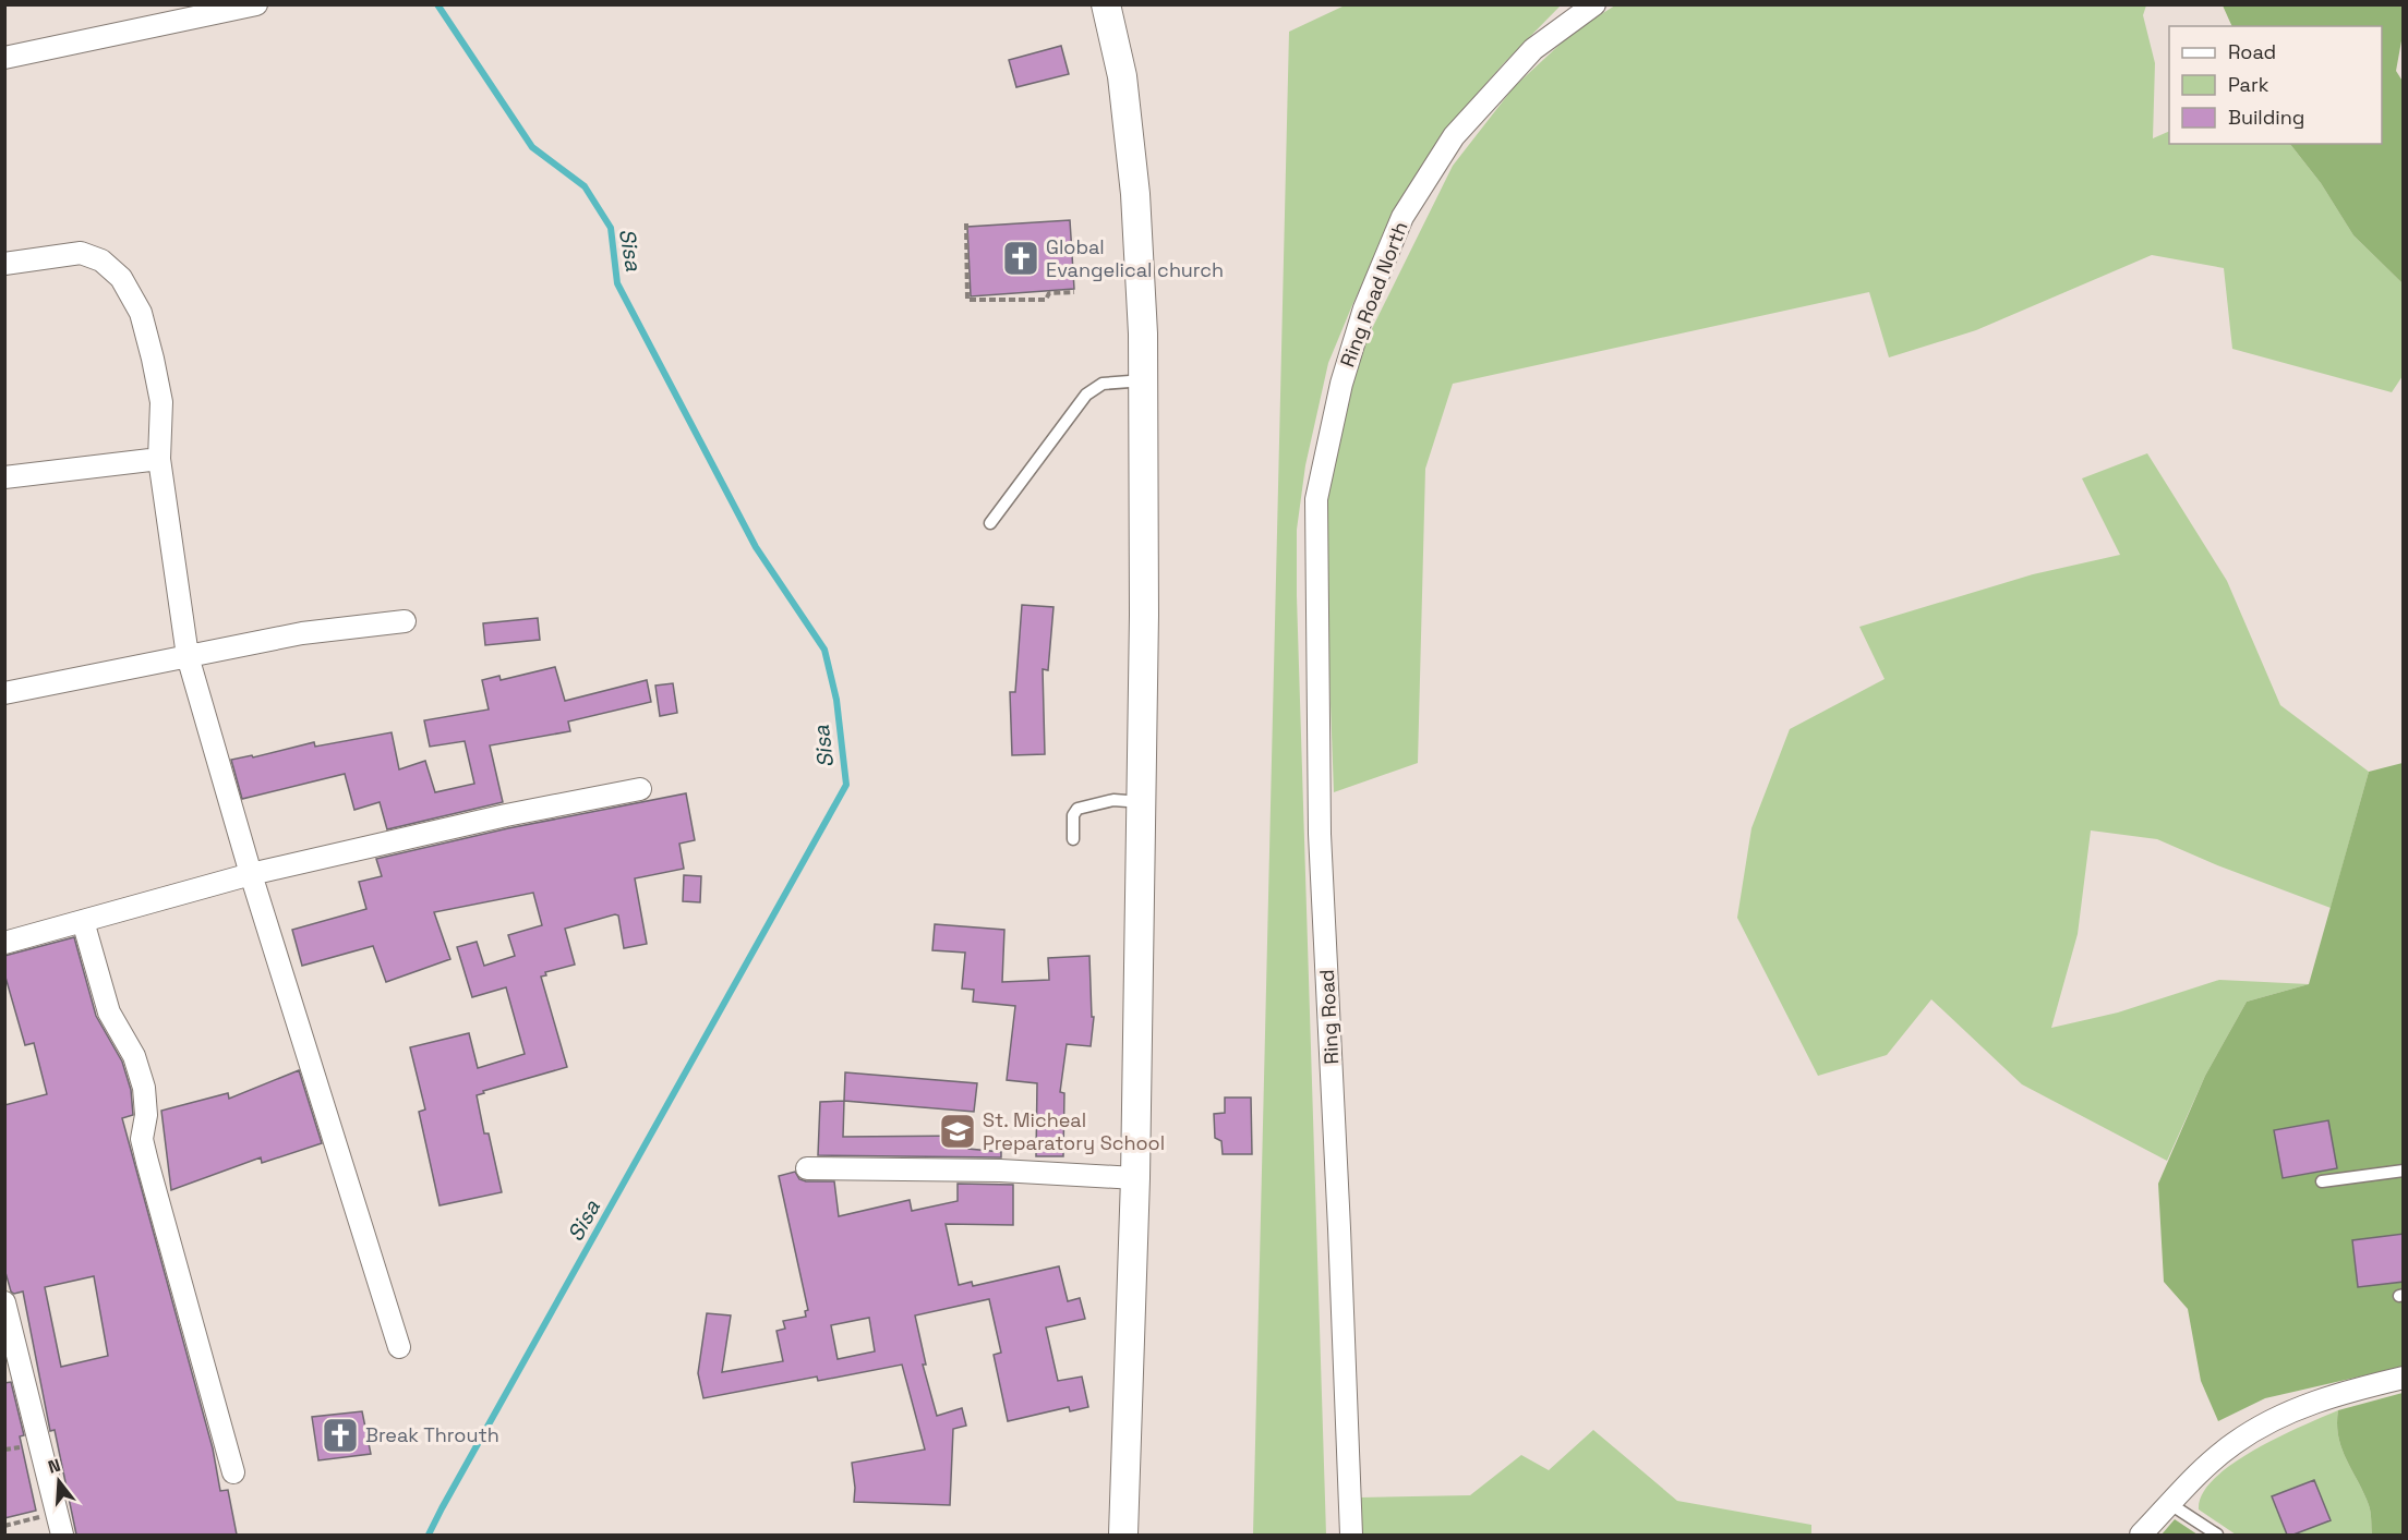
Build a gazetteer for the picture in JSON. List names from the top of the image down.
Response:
{
  "streets": {
    "street": ["Ring Road North", "Ring Road"]
  },
  "crossings": [
    ["Ring Road North", "Ring Road"]
  ],
  "water": ["Sisa"],
  "places": {
    "church": ["Global Evangelical church", "Break Throuth"],
    "school or university": ["St. Micheal Preparatory School"]
  },
  "legend": ["Road", "Park", "Building"],
  "north": "top"
}
